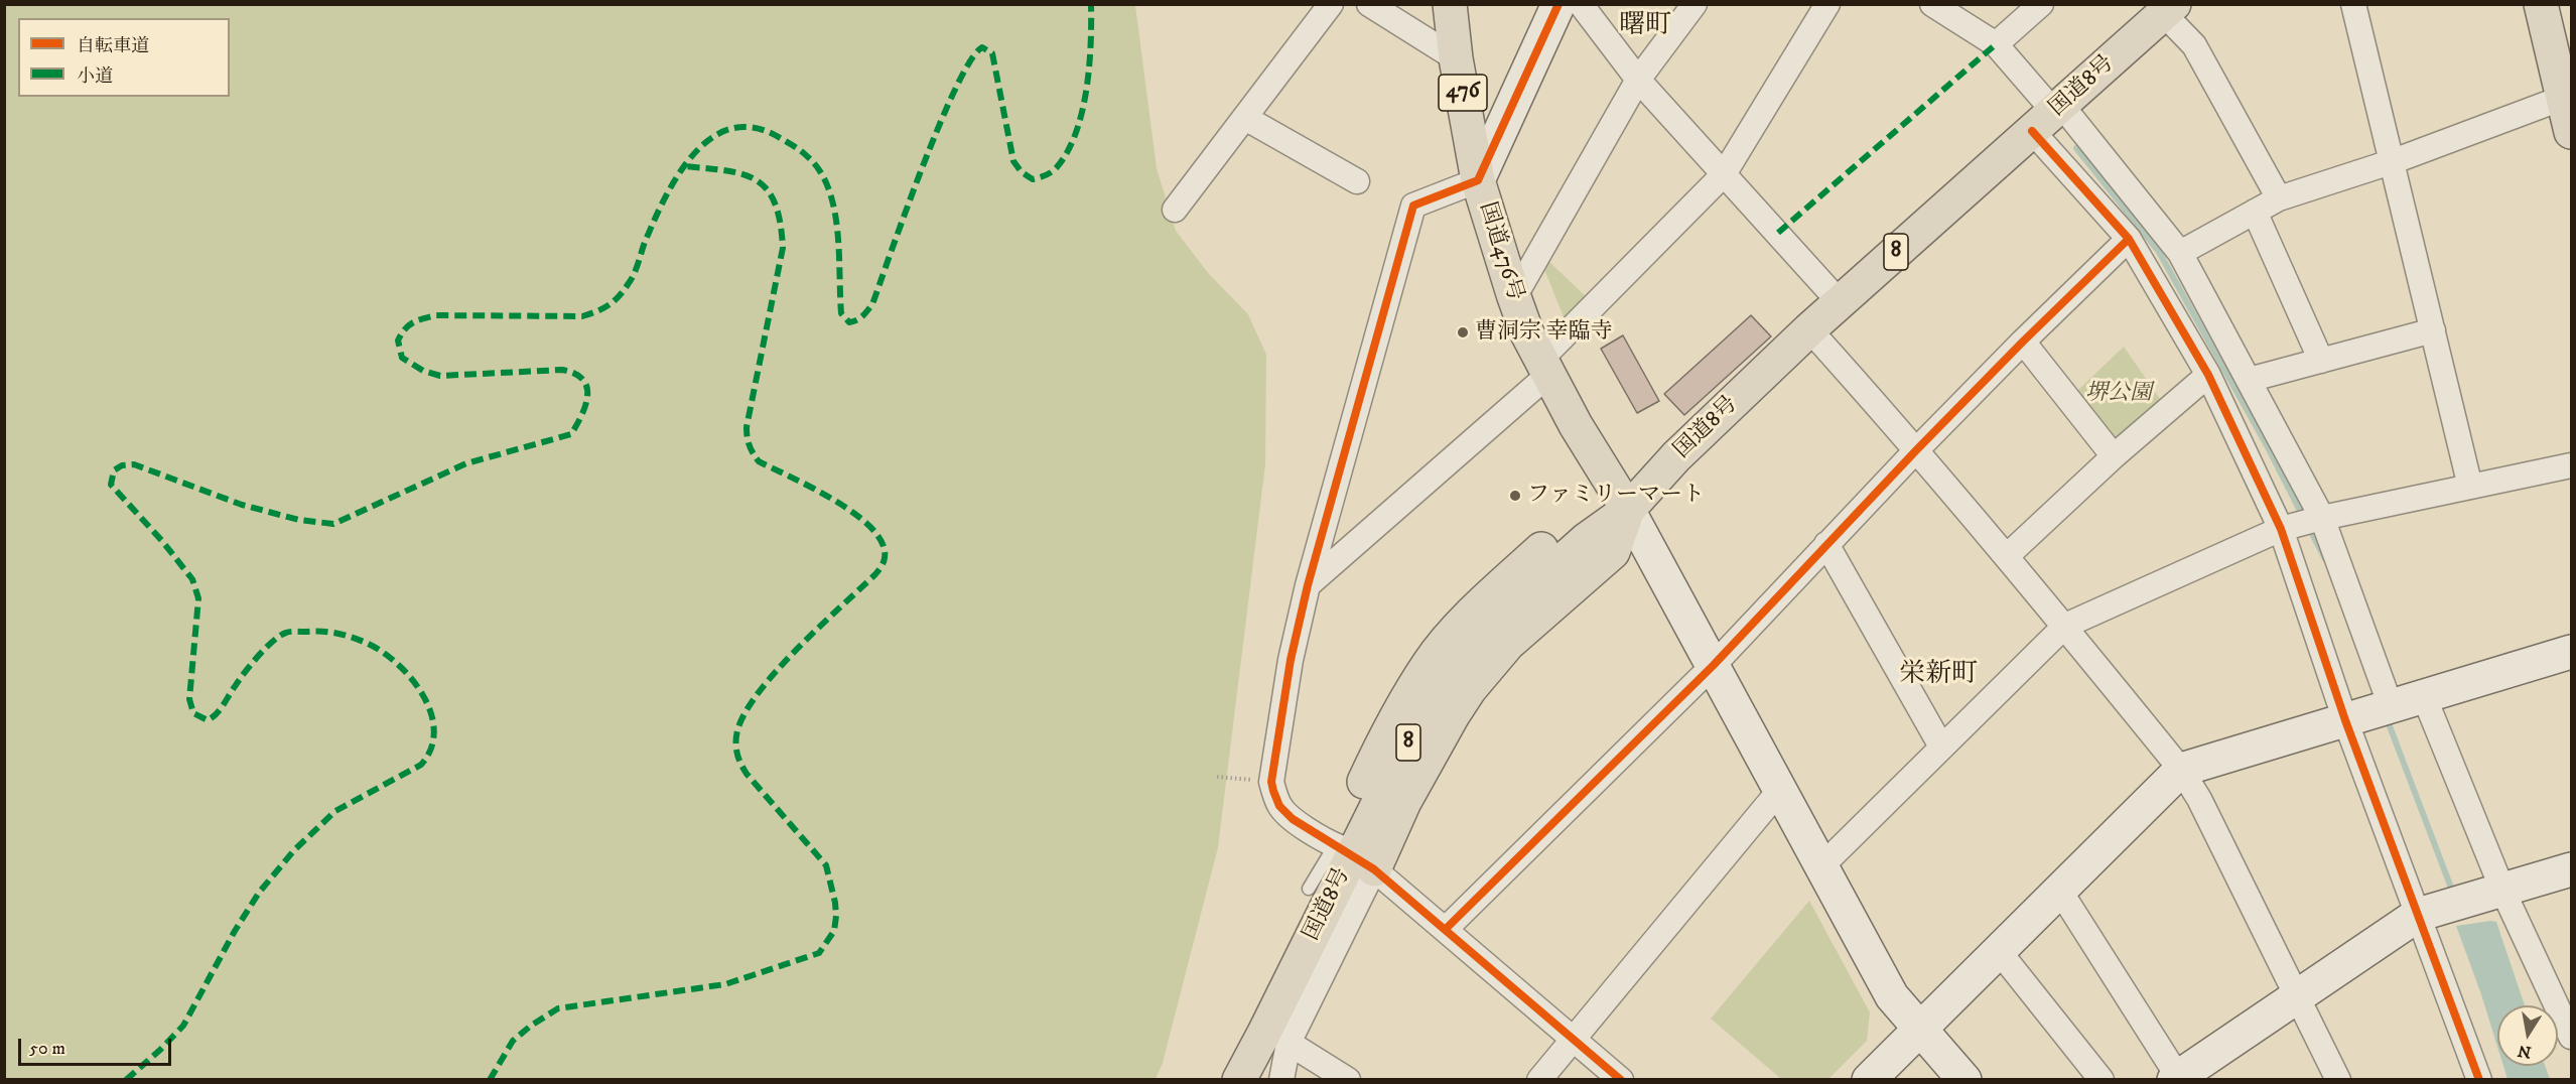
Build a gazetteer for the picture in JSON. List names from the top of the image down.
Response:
{
  "streets": {
    "main road": [
      "国道8号",
      "476",
      "国道476号",
      "8"
    ]
  },
  "crossings": [
    ["国道8号", "国道476号"]
  ],
  "districts": ["曙町", "栄新町"],
  "parks": ["堺公園"],
  "places": ["曹洞宗 幸臨寺", "ファミリーマート"],
  "legend": ["自転車道", "小道"],
  "scale_bar": "50 m",
  "north": "bottom"
}
